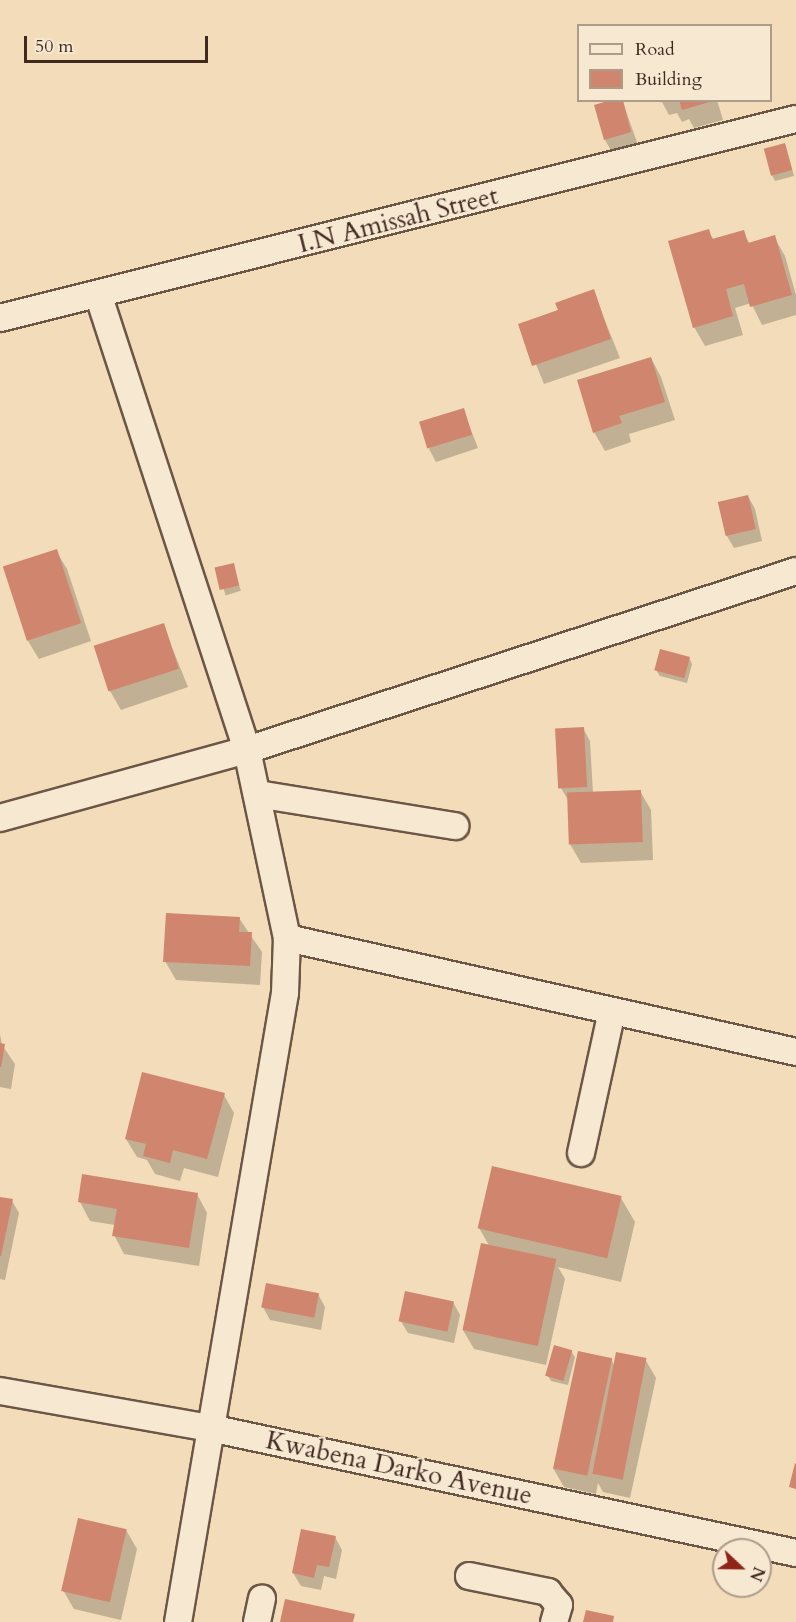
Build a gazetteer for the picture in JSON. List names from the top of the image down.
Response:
{
  "streets": {
    "street": ["I.N Amissah Street", "Kwabena Darko Avenue"]
  },
  "legend": ["Road", "Building"],
  "scale_bar": "50 m",
  "north": "right"
}
